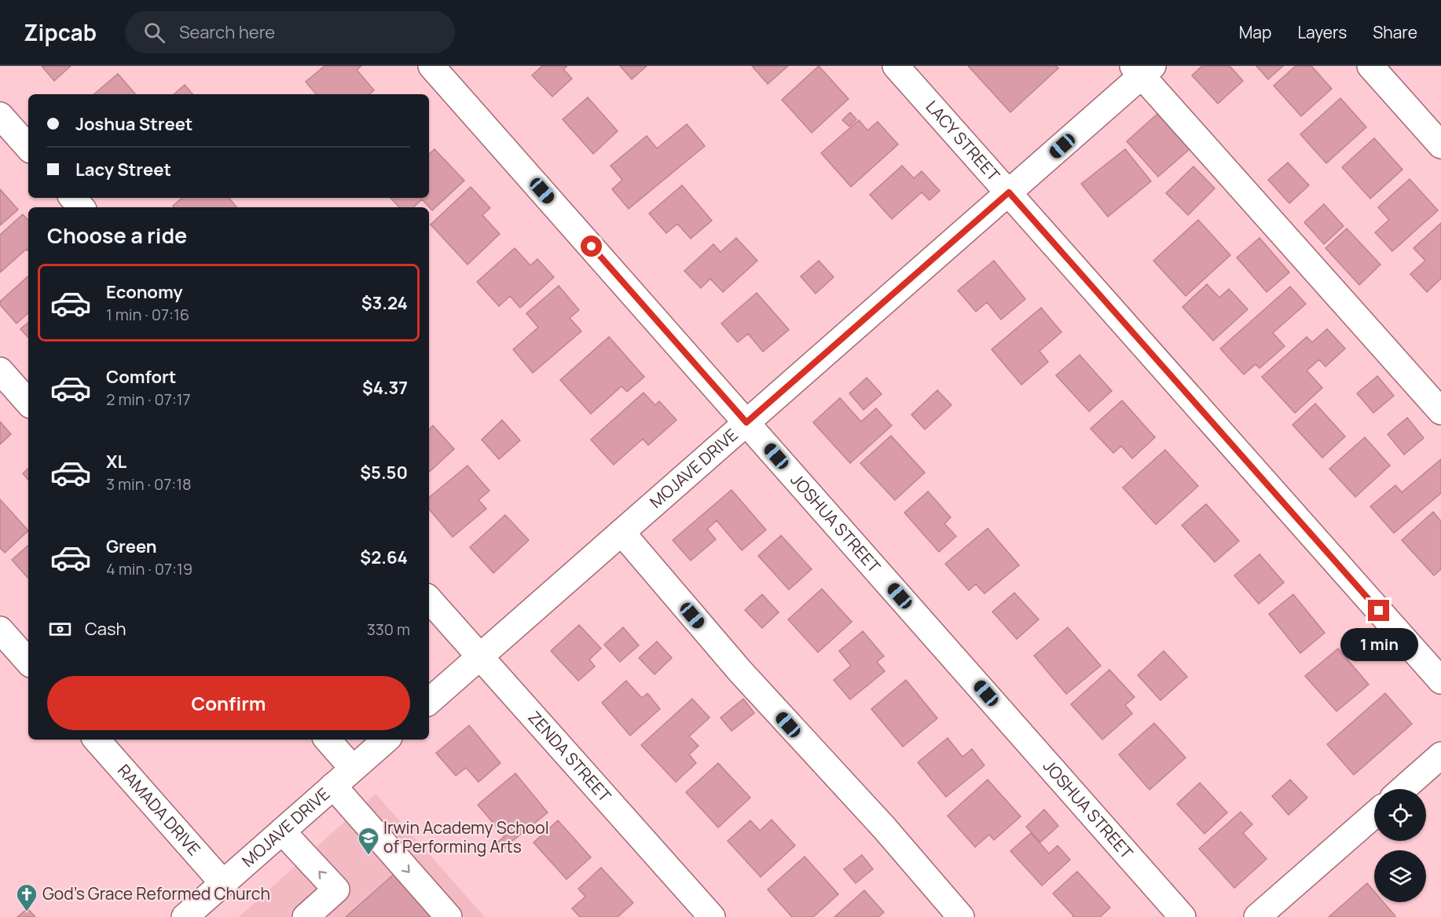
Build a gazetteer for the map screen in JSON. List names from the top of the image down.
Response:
{
  "streets": {
    "street": [
      "LACY STREET",
      "MOJAVE DRIVE",
      "JOSHUA STREET",
      "ZENDA STREET",
      "RAMADA DRIVE"
    ]
  },
  "crossings": [
    ["LACY STREET", "MOJAVE DRIVE"],
    ["MOJAVE DRIVE", "JOSHUA STREET"],
    ["MOJAVE DRIVE", "ZENDA STREET"],
    ["MOJAVE DRIVE", "RAMADA DRIVE"]
  ],
  "places": {
    "school or university": ["Irwin Academy School of Performing Arts"],
    "church": ["God's Grace Reformed Church"]
  },
  "page": {
    "header": "Zipcab",
    "search": "Search here",
    "nav": ["Map", "Layers", "Share"],
    "banner": ["Joshua Street", "Lacy Street"],
    "heading": "Choose a ride",
    "list": [
      {
        "name": "Economy",
        "note": "1 min · 07:16",
        "value": "$3.24"
      },
      {
        "name": "Comfort",
        "note": "2 min · 07:17",
        "value": "$4.37"
      },
      {
        "name": "XL",
        "note": "3 min · 07:18",
        "value": "$5.50"
      },
      {
        "name": "Green",
        "note": "4 min · 07:19",
        "value": "$2.64"
      }
    ],
    "pay": ["Cash", "330 m"],
    "bubble": "1 min",
    "buttons": "Confirm"
  }
}
